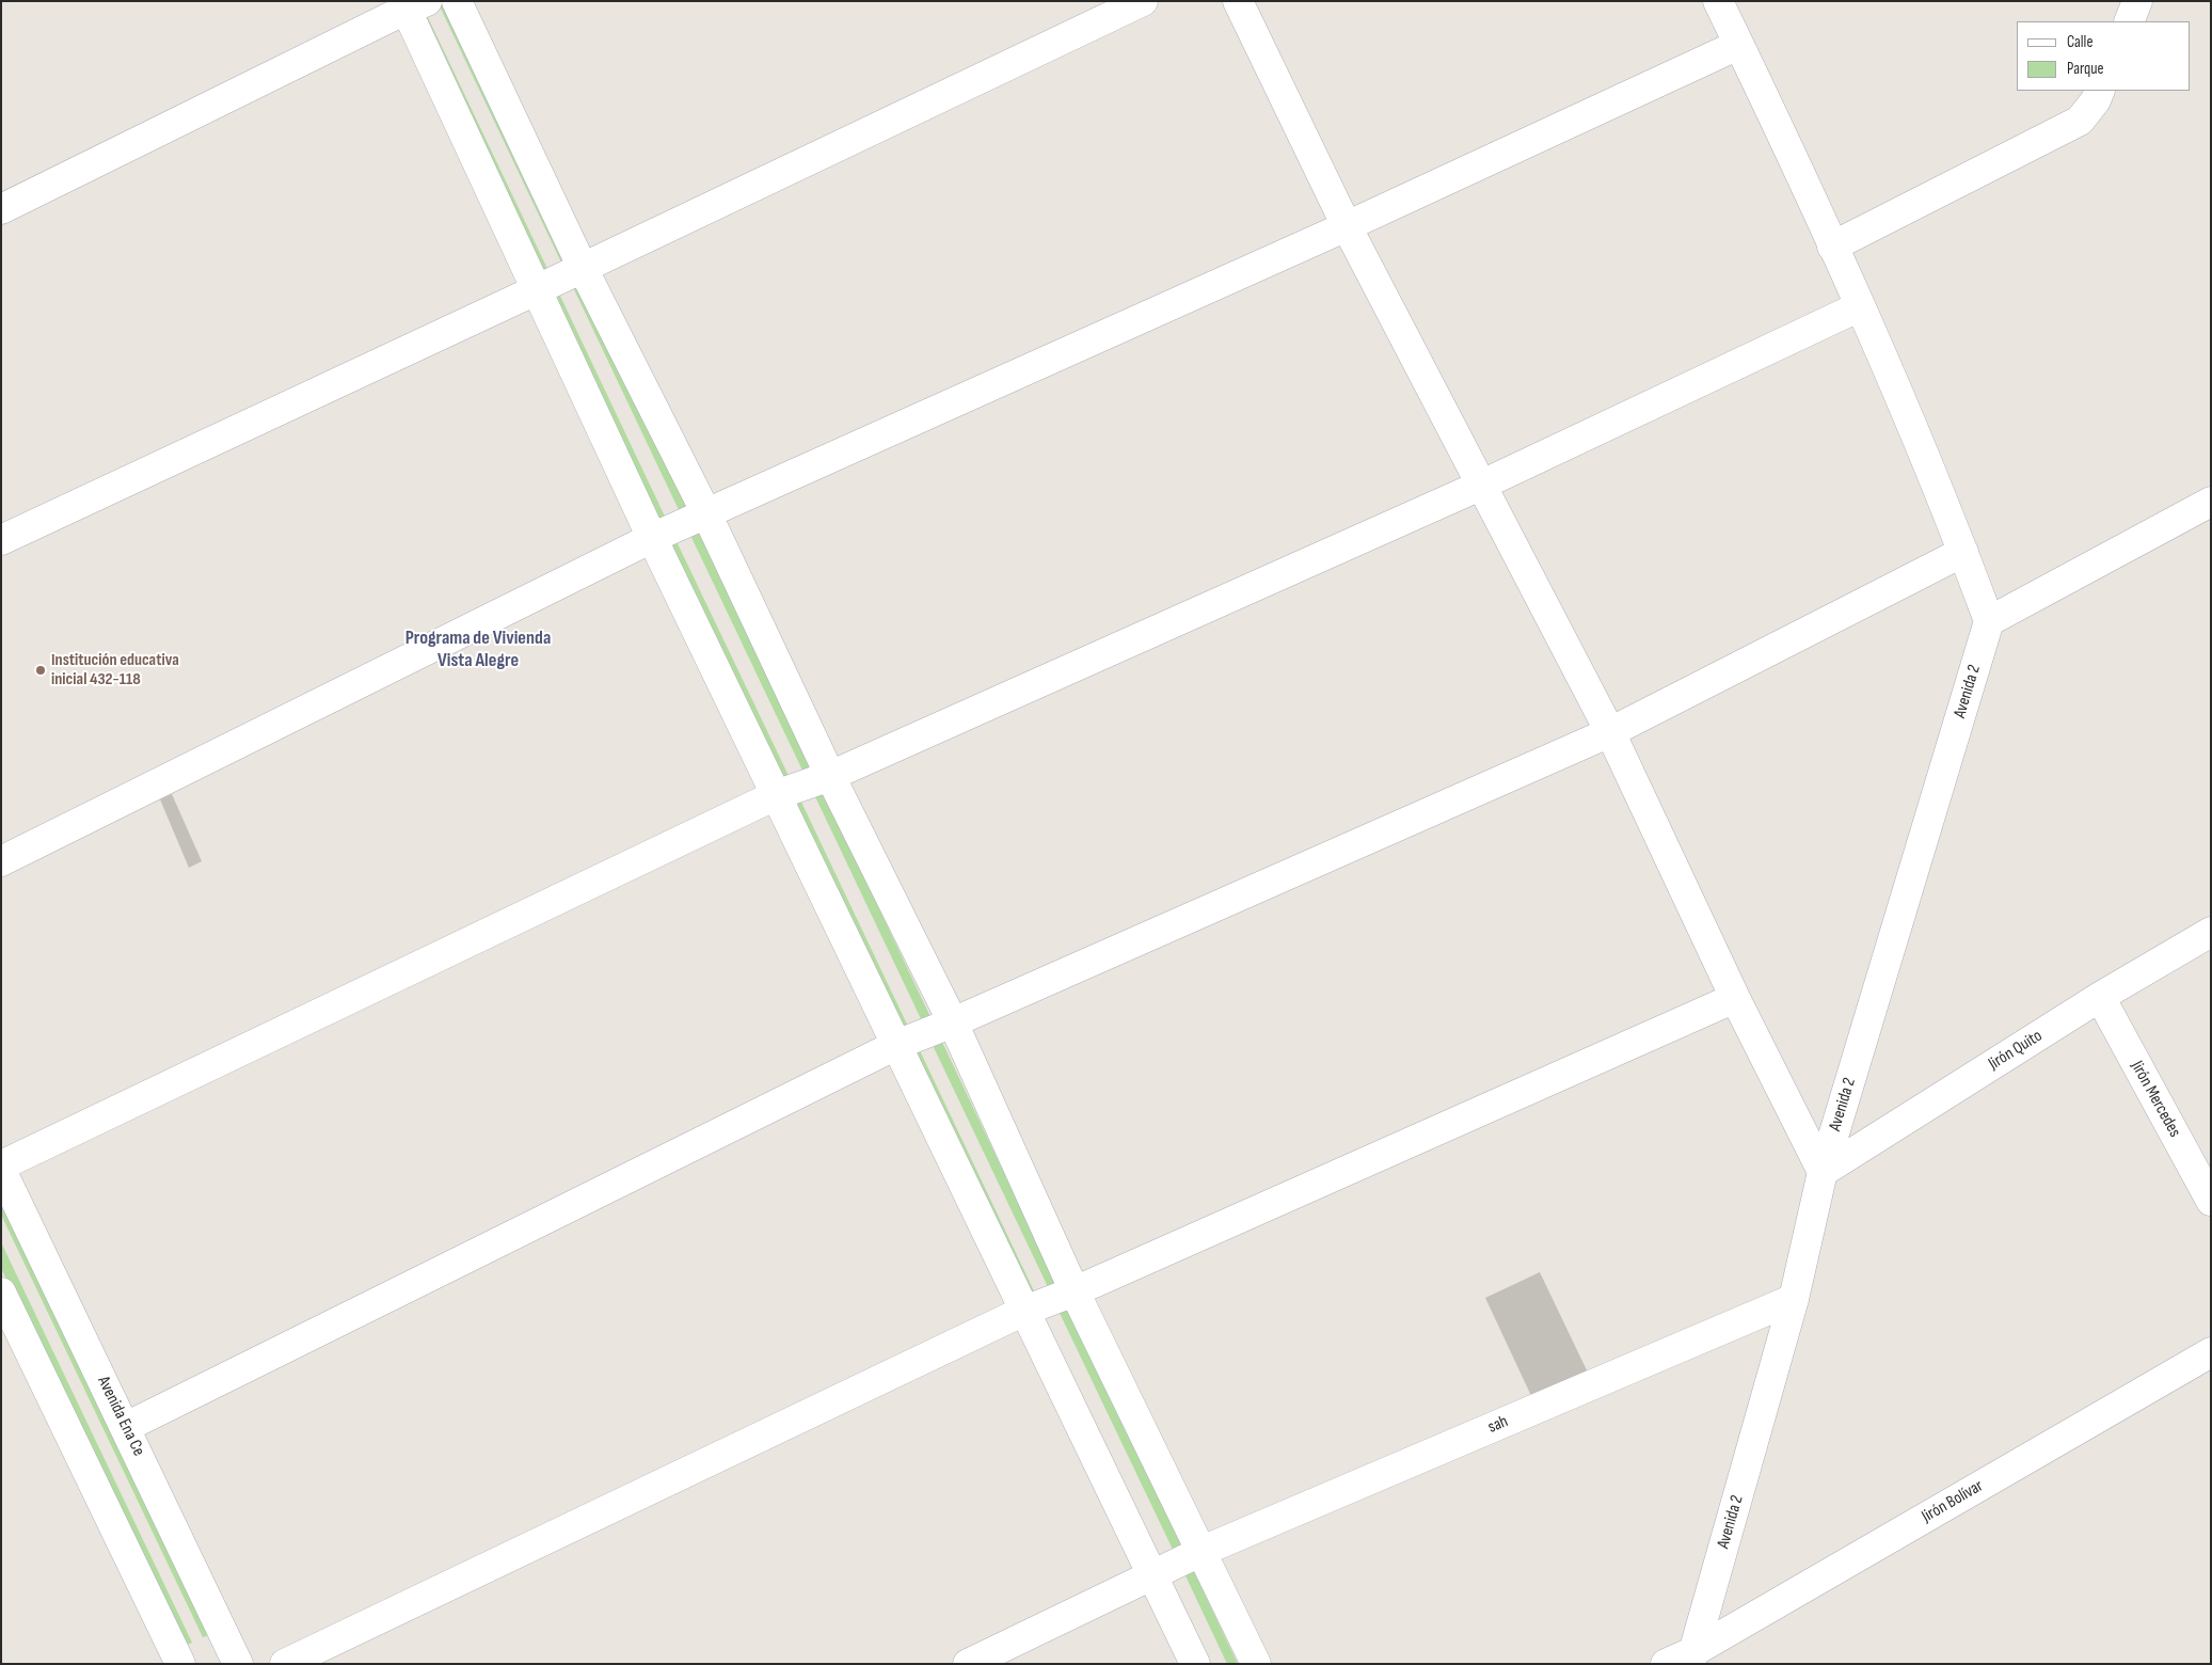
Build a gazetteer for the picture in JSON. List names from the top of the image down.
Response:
{
  "streets": {
    "street": [
      "Avenida 2",
      "Jirón Quito",
      "Jirón Mercedes",
      "Avenida Ena Ce",
      "sah",
      "Jirón Bolívar"
    ]
  },
  "crossings": [
    ["Avenida 2", "Jirón Quito"],
    ["Avenida 2", "sah"],
    ["Avenida 2", "Jirón Bolívar"],
    ["Jirón Quito", "Jirón Mercedes"]
  ],
  "districts": ["Programa de Vivienda Vista Alegre"],
  "places": ["Institución educativa inicial 432-118"],
  "legend": ["Calle", "Parque"]
}
